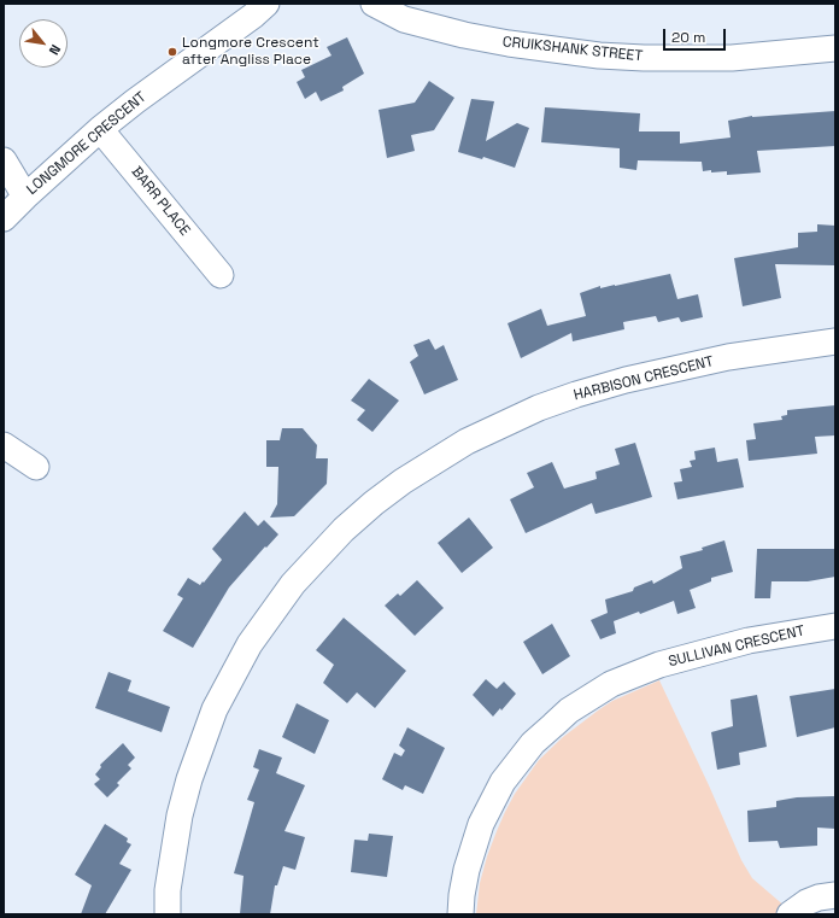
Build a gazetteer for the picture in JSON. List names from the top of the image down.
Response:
{
  "streets": {
    "street": [
      "CRUIKSHANK STREET",
      "LONGMORE CRESCENT",
      "BARR PLACE",
      "HARBISON CRESCENT",
      "SULLIVAN CRESCENT"
    ]
  },
  "crossings": [
    ["LONGMORE CRESCENT", "BARR PLACE"]
  ],
  "places": ["Longmore Crescent after Angliss Place"],
  "scale_bar": "20 m",
  "north": "bottom right"
}
